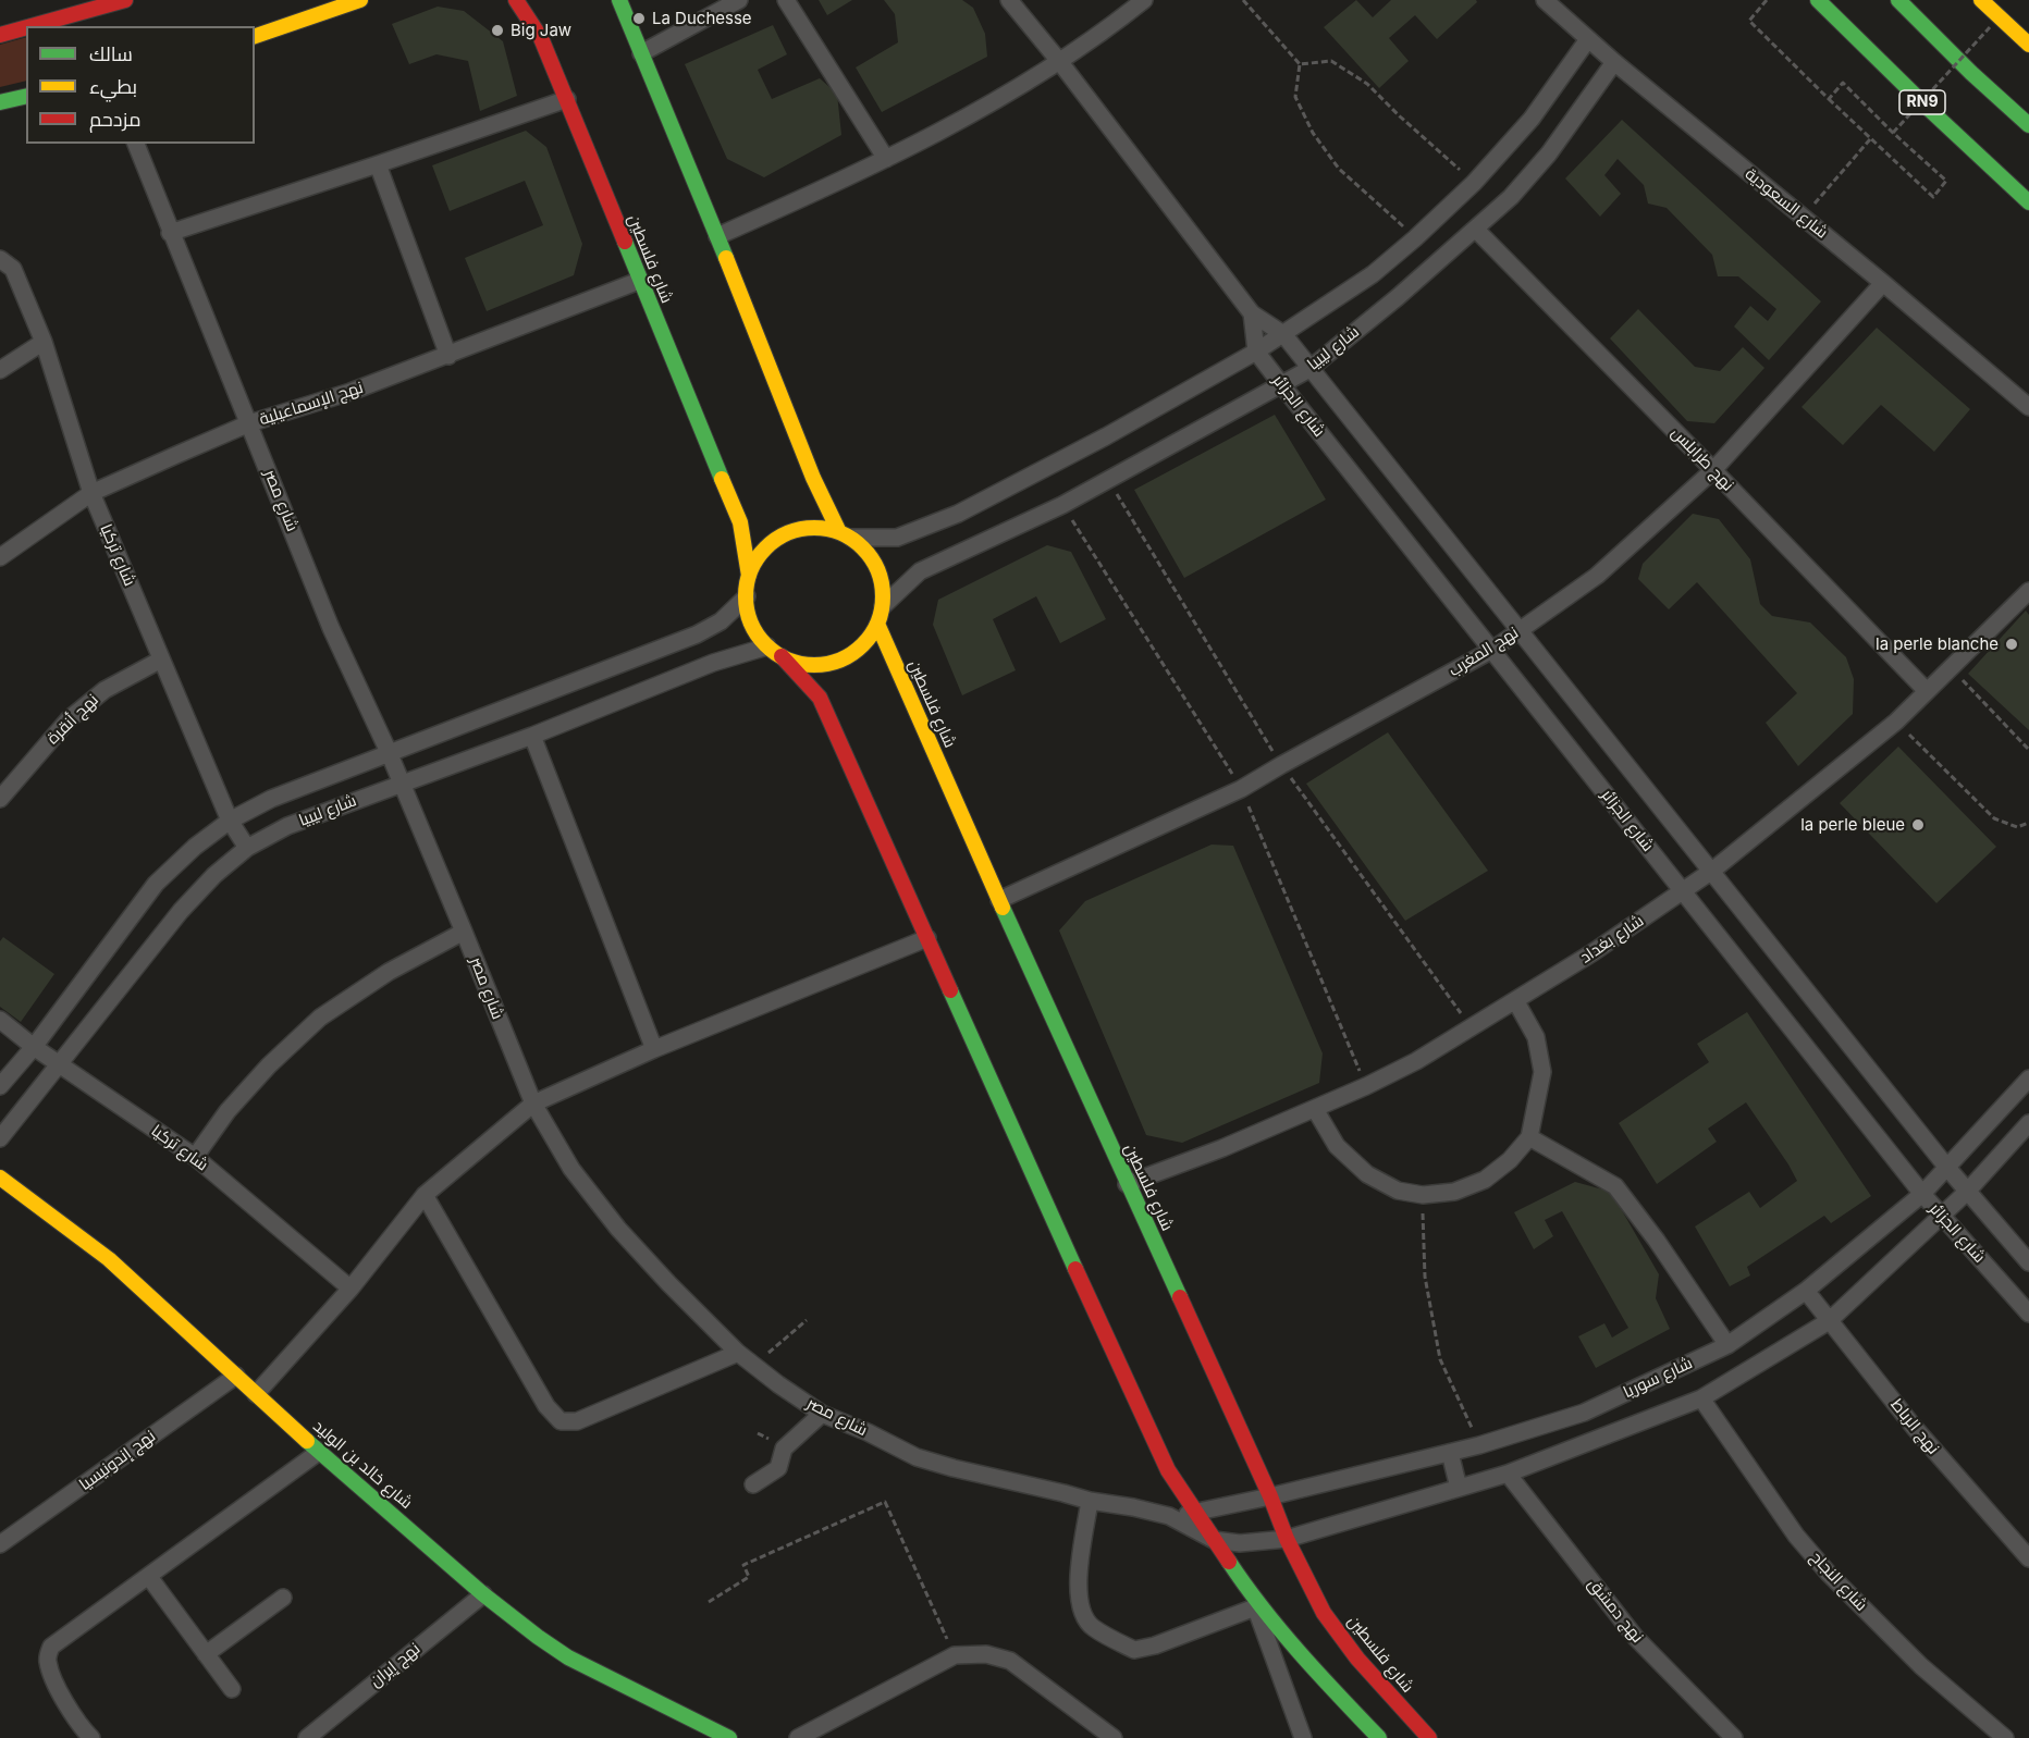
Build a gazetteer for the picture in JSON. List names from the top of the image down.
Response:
{
  "streets": {
    "main road": ["RN9", "شارع فلسطين", "شارع خالد بن الوليد"],
    "street": [
      "شارع السعودية",
      "شارع ليبيا",
      "نهج الإسماعيلية",
      "شارع الجزائر",
      "نهج طرابلس",
      "شارع مصر",
      "شارع تركيا",
      "نهج المغرب",
      "نهج أنقرة",
      "شارع بغداد",
      "شارع سوريا",
      "نهج الرباط",
      "نهج إندونيسيا",
      "شارع النجاح",
      "نهج دمشق",
      "نهج إيران"
    ]
  },
  "crossings": [
    ["شارع السعودية", "شارع ليبيا"],
    ["شارع السعودية", "نهج المغرب"],
    ["شارع فلسطين", "شارع ليبيا"],
    ["شارع فلسطين", "نهج الإسماعيلية"],
    ["شارع فلسطين", "نهج المغرب"],
    ["شارع فلسطين", "شارع بغداد"],
    ["شارع فلسطين", "شارع سوريا"],
    ["شارع ليبيا", "شارع الجزائر"],
    ["شارع ليبيا", "نهج طرابلس"],
    ["شارع ليبيا", "شارع مصر"],
    ["شارع ليبيا", "شارع تركيا"],
    ["نهج الإسماعيلية", "شارع مصر"],
    ["نهج الإسماعيلية", "شارع تركيا"],
    ["شارع الجزائر", "نهج المغرب"],
    ["شارع الجزائر", "شارع بغداد"],
    ["شارع الجزائر", "شارع سوريا"],
    ["نهج طرابلس", "نهج المغرب"],
    ["نهج طرابلس", "شارع بغداد"],
    ["شارع مصر", "شارع سوريا"],
    ["شارع تركيا", "نهج أنقرة"],
    ["شارع سوريا", "نهج الرباط"],
    ["شارع سوريا", "شارع النجاح"],
    ["شارع سوريا", "نهج دمشق"],
    ["نهج إندونيسيا", "شارع خالد بن الوليد"],
    ["شارع خالد بن الوليد", "نهج إيران"]
  ],
  "places": [
    "La Duchesse",
    "Big Jaw",
    "la perle blanche",
    "la perle bleue"
  ],
  "legend": ["سالك", "بطيء", "مزدحم"]
}
